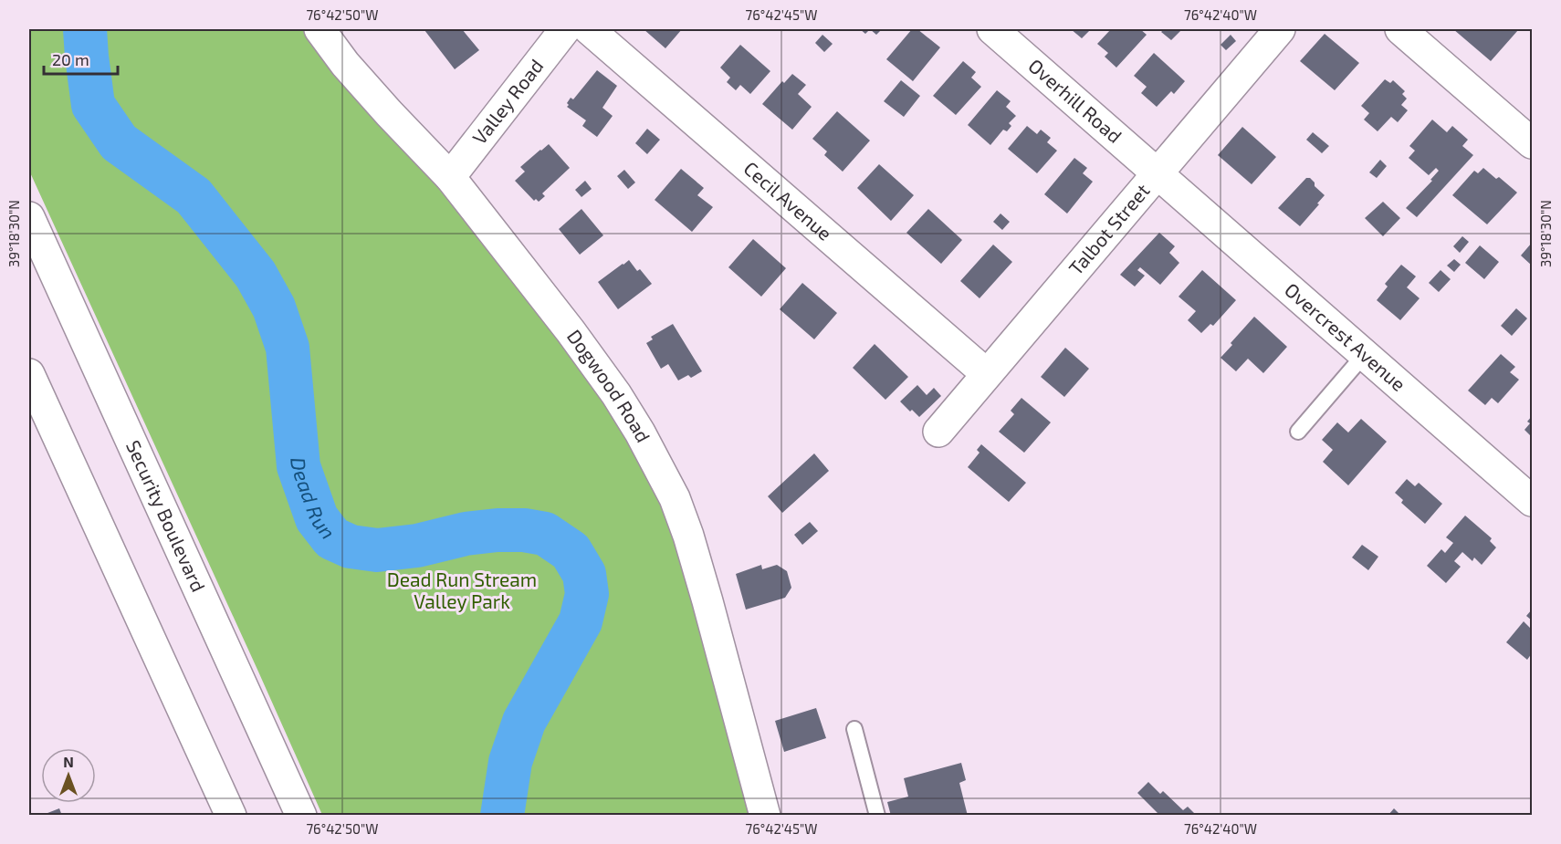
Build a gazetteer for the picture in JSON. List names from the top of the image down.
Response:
{
  "streets": {
    "street": [
      "Overhill Road",
      "Valley Road",
      "Cecil Avenue",
      "Talbot Street",
      "Overcrest Avenue",
      "Dogwood Road",
      "Security Boulevard"
    ]
  },
  "crossings": [
    ["Overhill Road", "Talbot Street"],
    ["Overhill Road", "Overcrest Avenue"],
    ["Valley Road", "Dogwood Road"],
    ["Cecil Avenue", "Talbot Street"],
    ["Talbot Street", "Overcrest Avenue"]
  ],
  "water": ["Dead Run"],
  "parks": ["Dead Run Stream Valley Park"],
  "scale_bar": "20 m",
  "north": "top",
  "coordinates": [
    "76°42'50\"W",
    "76°42'45\"W",
    "76°42'40\"W",
    "39°18'30\"N"
  ]
}
